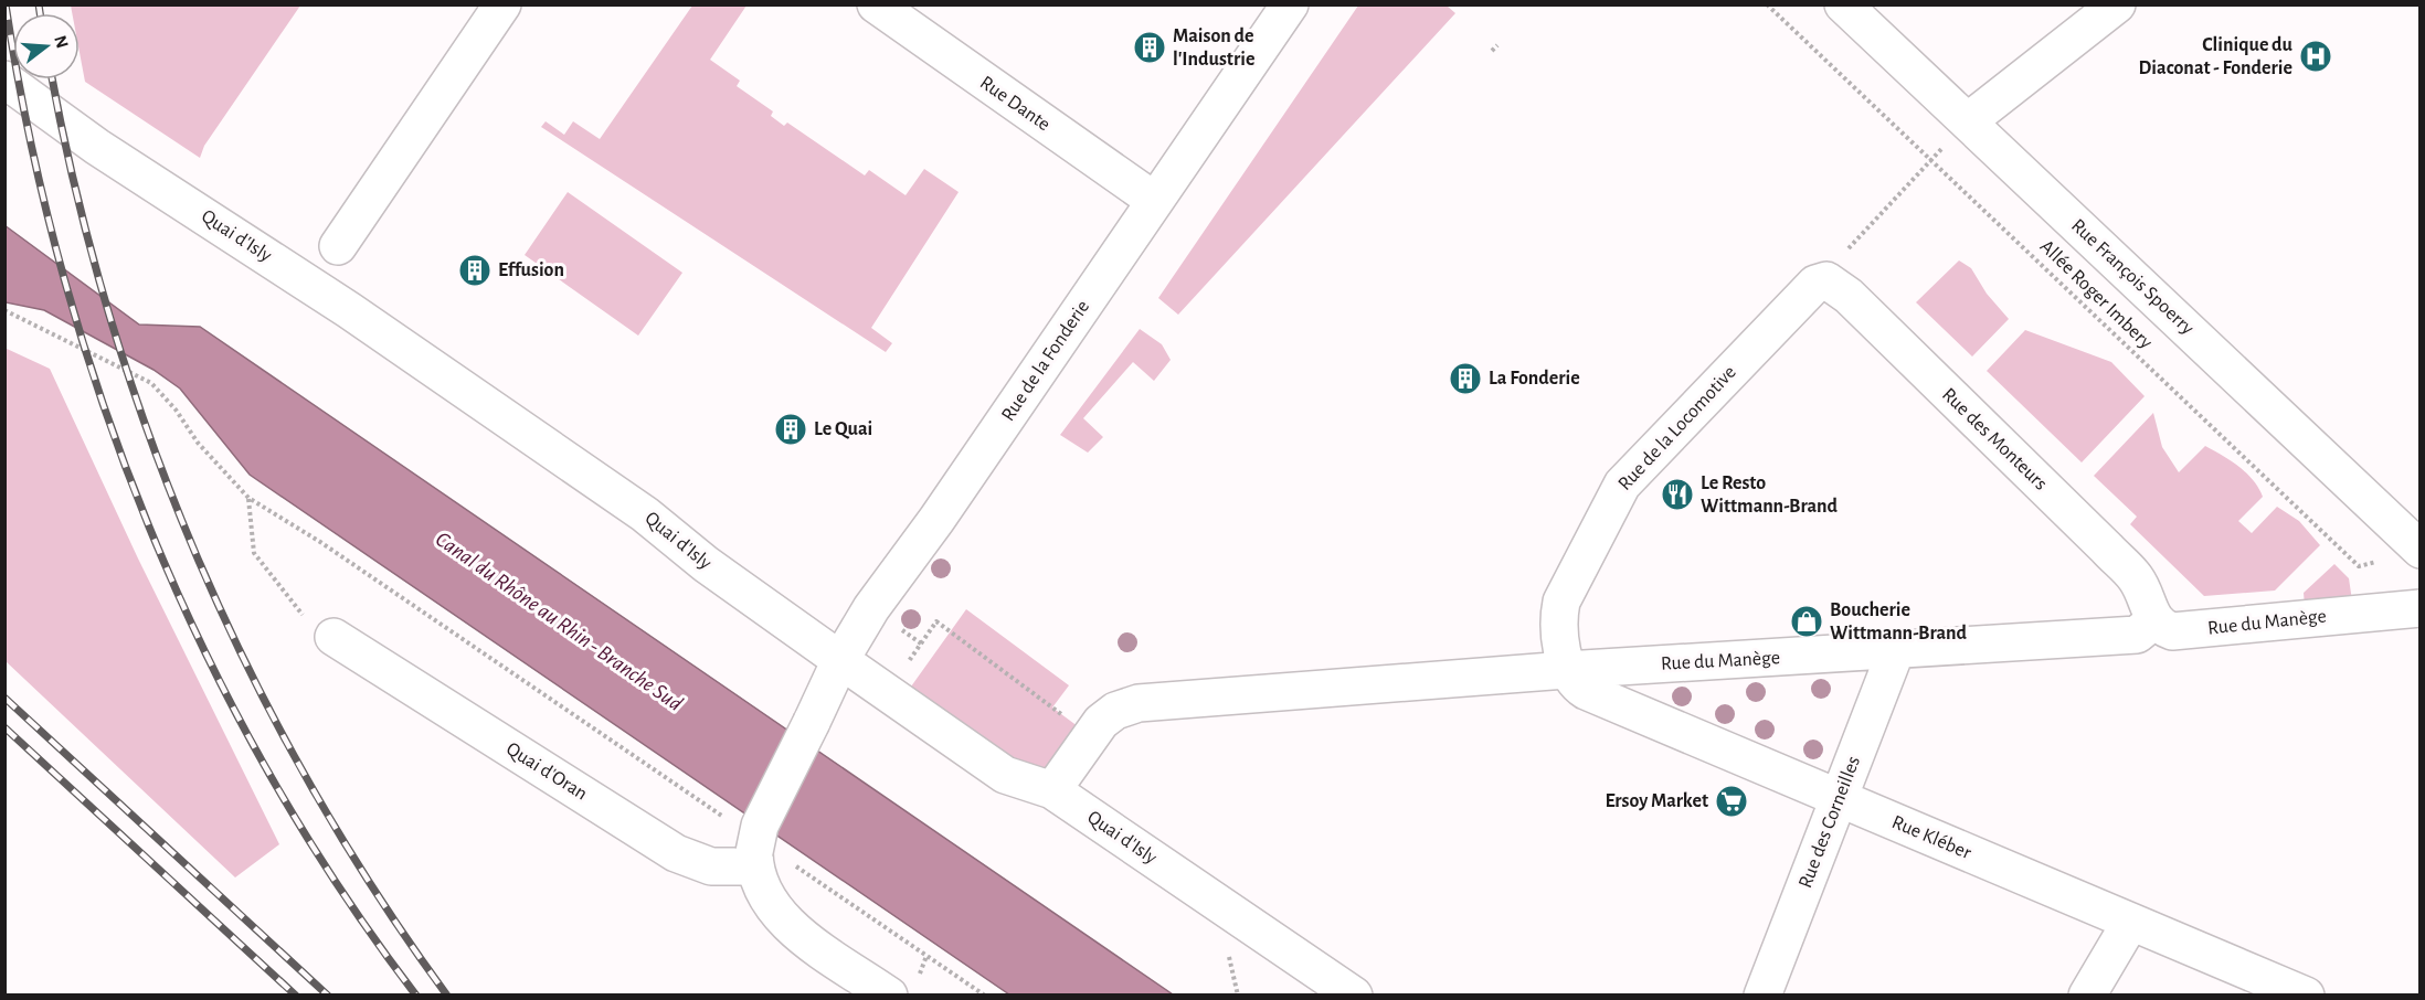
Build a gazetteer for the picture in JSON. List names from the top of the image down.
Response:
{
  "streets": {
    "street": [
      "Rue Dante",
      "Quai d'Isly",
      "Rue François Spoerry",
      "Rue de la Fonderie",
      "Rue de la Locomotive",
      "Rue des Monteurs",
      "Rue du Manège",
      "Quai d'Oran",
      "Rue des Corneilles",
      "Rue Kléber"
    ],
    "path": ["Allée Roger Imbery"]
  },
  "crossings": [
    ["Rue Dante", "Rue de la Fonderie"],
    ["Quai d'Isly", "Rue de la Fonderie"],
    ["Quai d'Isly", "Rue du Manège"],
    ["Rue François Spoerry", "Allée Roger Imbery"],
    ["Rue de la Fonderie", "Quai d'Oran"],
    ["Rue de la Locomotive", "Rue des Monteurs"],
    ["Rue de la Locomotive", "Rue du Manège"],
    ["Rue de la Locomotive", "Rue Kléber"],
    ["Rue des Monteurs", "Rue du Manège"],
    ["Rue du Manège", "Rue des Corneilles"],
    ["Rue du Manège", "Rue Kléber"],
    ["Rue des Corneilles", "Rue Kléber"]
  ],
  "water": ["Canal du Rhône au Rhin - Branche Sud"],
  "places": {
    "building": [
      "Maison de l'Industrie",
      "Effusion",
      "La Fonderie",
      "Le Quai"
    ],
    "hospital": ["Clinique du Diaconat - Fonderie"],
    "restaurant": ["Le Resto Wittmann-Brand"],
    "shop": ["Boucherie Wittmann-Brand"],
    "supermarket": ["Ersoy Market"]
  },
  "north": "right"
}
